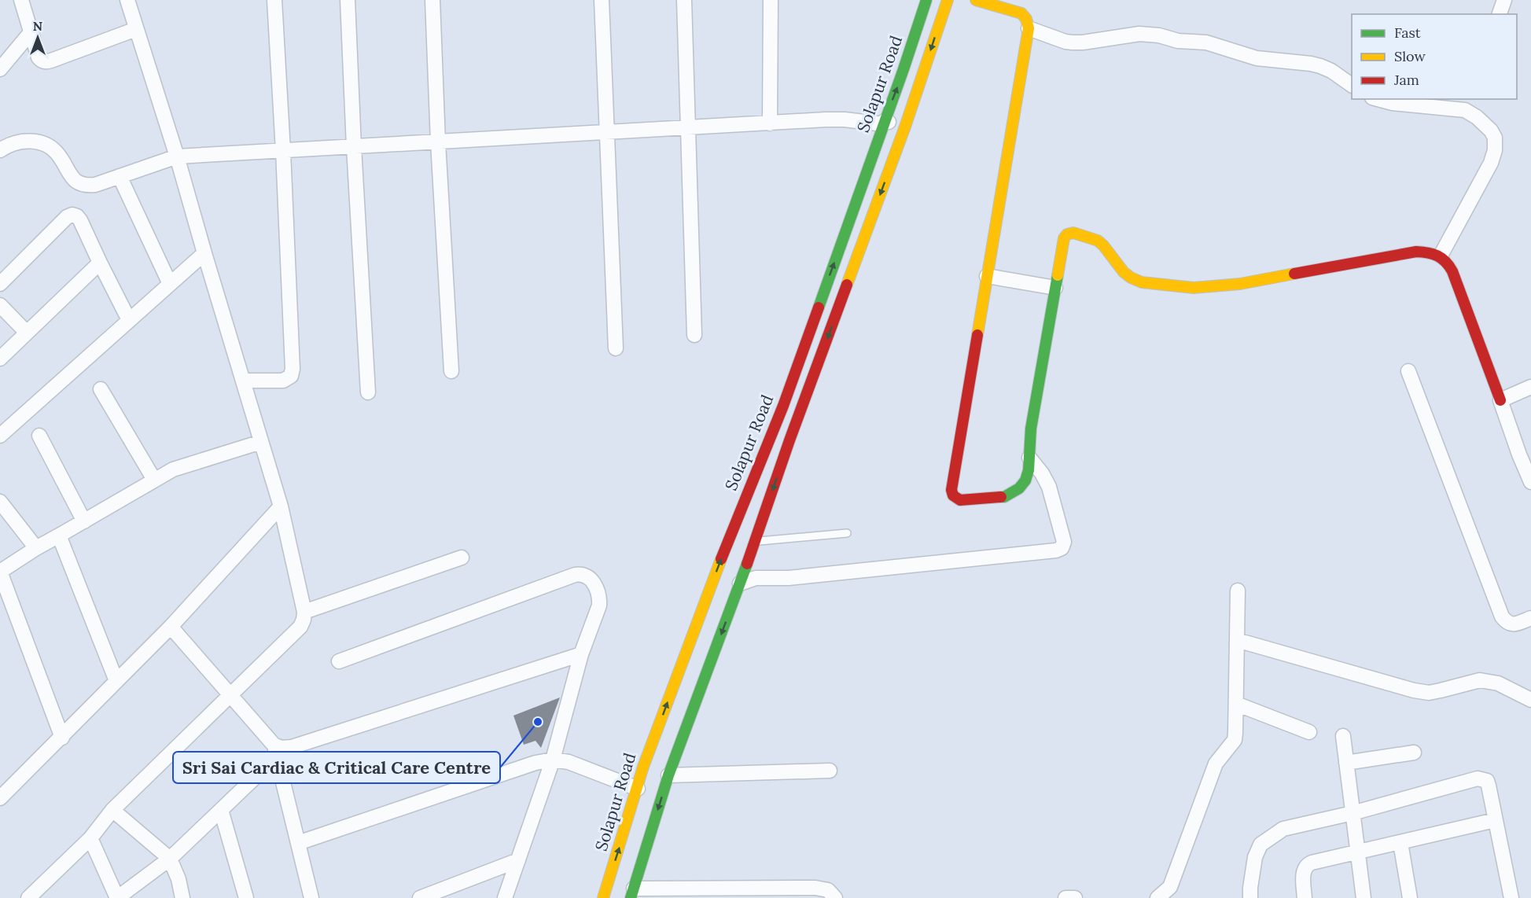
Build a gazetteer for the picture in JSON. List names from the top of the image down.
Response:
{
  "streets": {
    "main road": ["Solapur Road"]
  },
  "places": ["Sri Sai Cardiac & Critical Care Centre"],
  "legend": ["Fast", "Slow", "Jam"],
  "north": "top"
}
